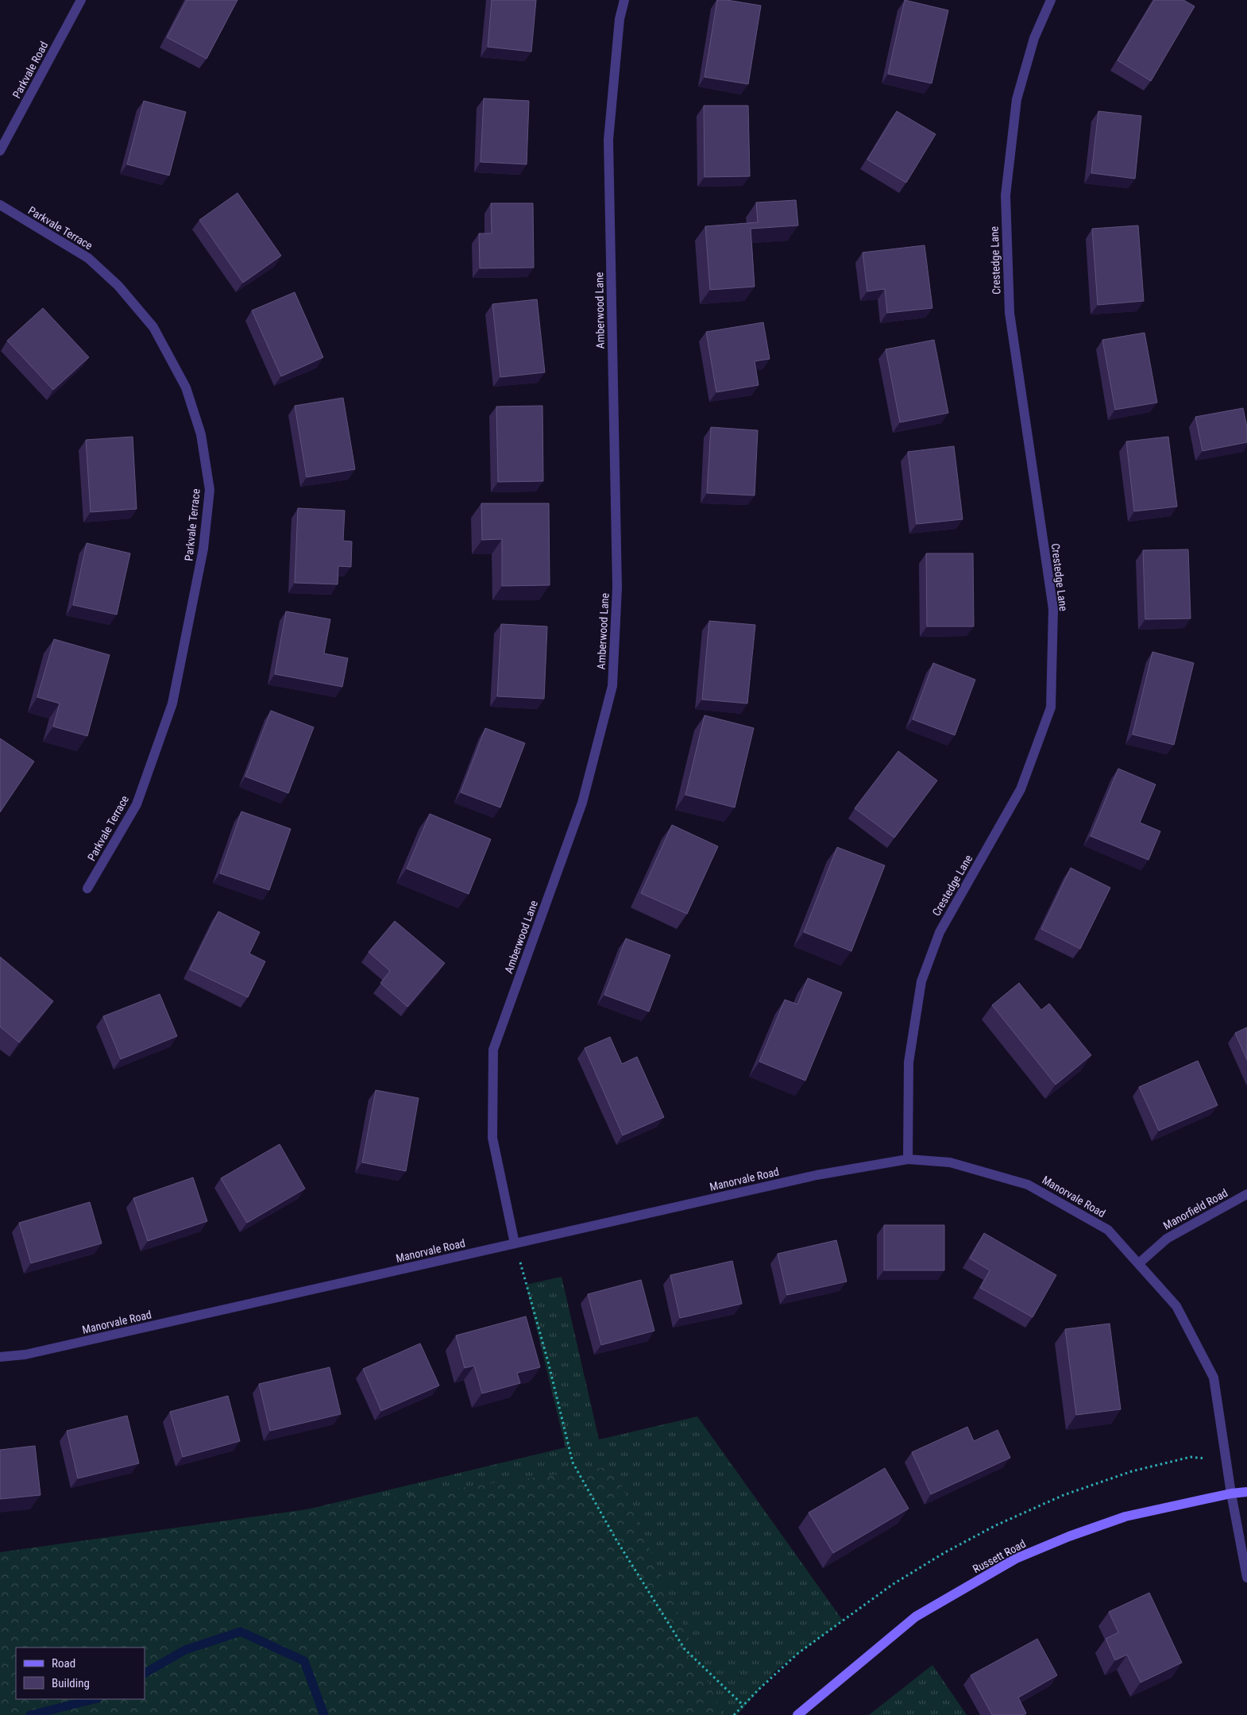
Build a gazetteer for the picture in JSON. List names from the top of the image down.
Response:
{
  "streets": {
    "street": [
      "Parkvale Road",
      "Parkvale Terrace",
      "Crestedge Lane",
      "Amberwood Lane",
      "Manorvale Road",
      "Manorfield Road",
      "Russett Road"
    ]
  },
  "crossings": [
    ["Crestedge Lane", "Manorvale Road"],
    ["Amberwood Lane", "Manorvale Road"],
    ["Manorvale Road", "Manorfield Road"],
    ["Manorvale Road", "Russett Road"]
  ],
  "legend": ["Road", "Building"]
}
